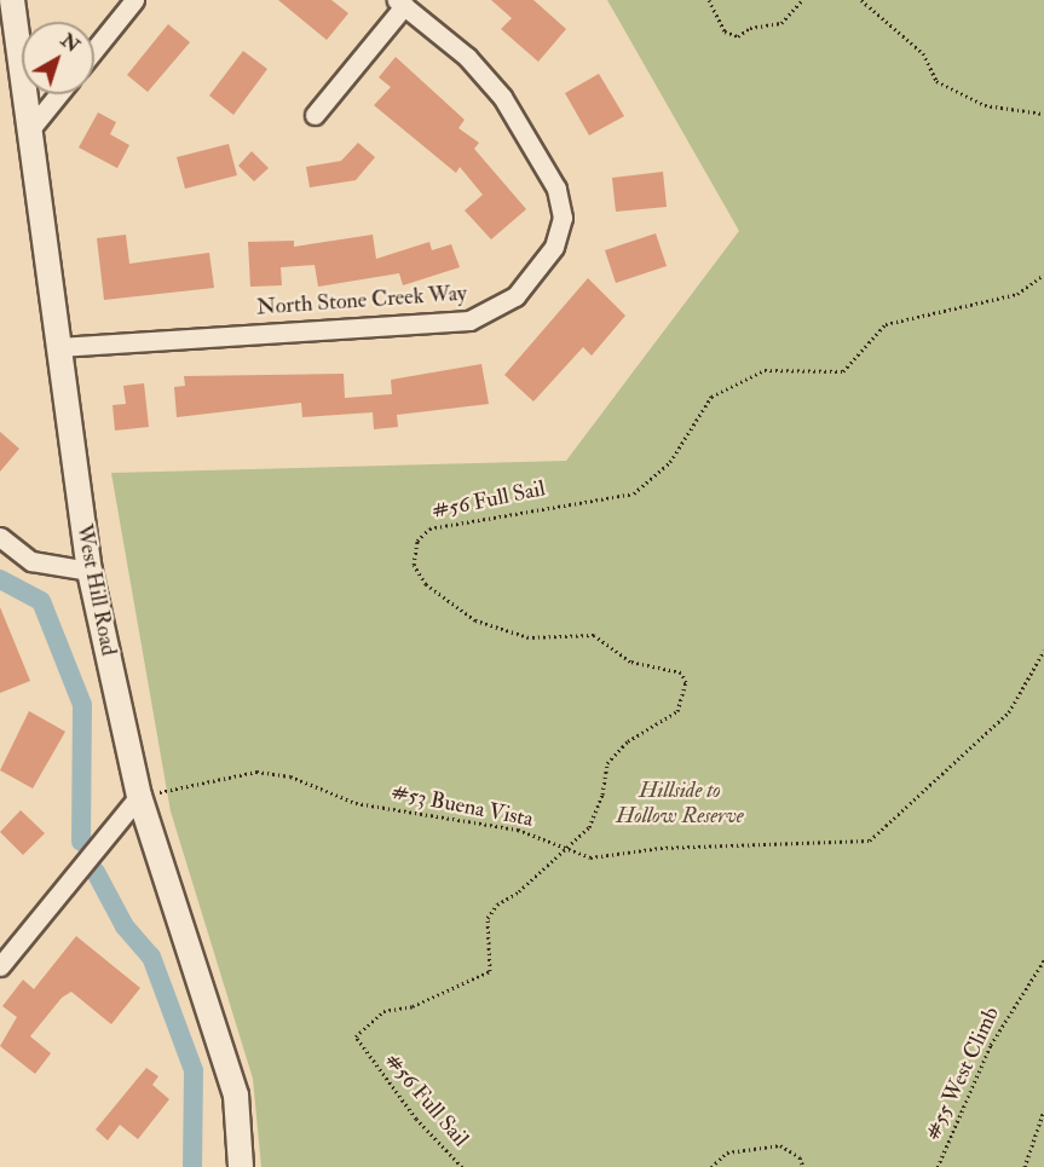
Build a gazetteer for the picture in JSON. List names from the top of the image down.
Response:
{
  "streets": {
    "street": ["North Stone Creek Way", "West Hill Road"],
    "path": ["#56 Full Sail", "#53 Buena Vista", "#55 West Climb"]
  },
  "crossings": [
    ["North Stone Creek Way", "West Hill Road"],
    ["#56 Full Sail", "#53 Buena Vista"],
    ["West Hill Road", "#53 Buena Vista"]
  ],
  "parks": ["Hillside to Hollow Reserve"],
  "north": "top right"
}
